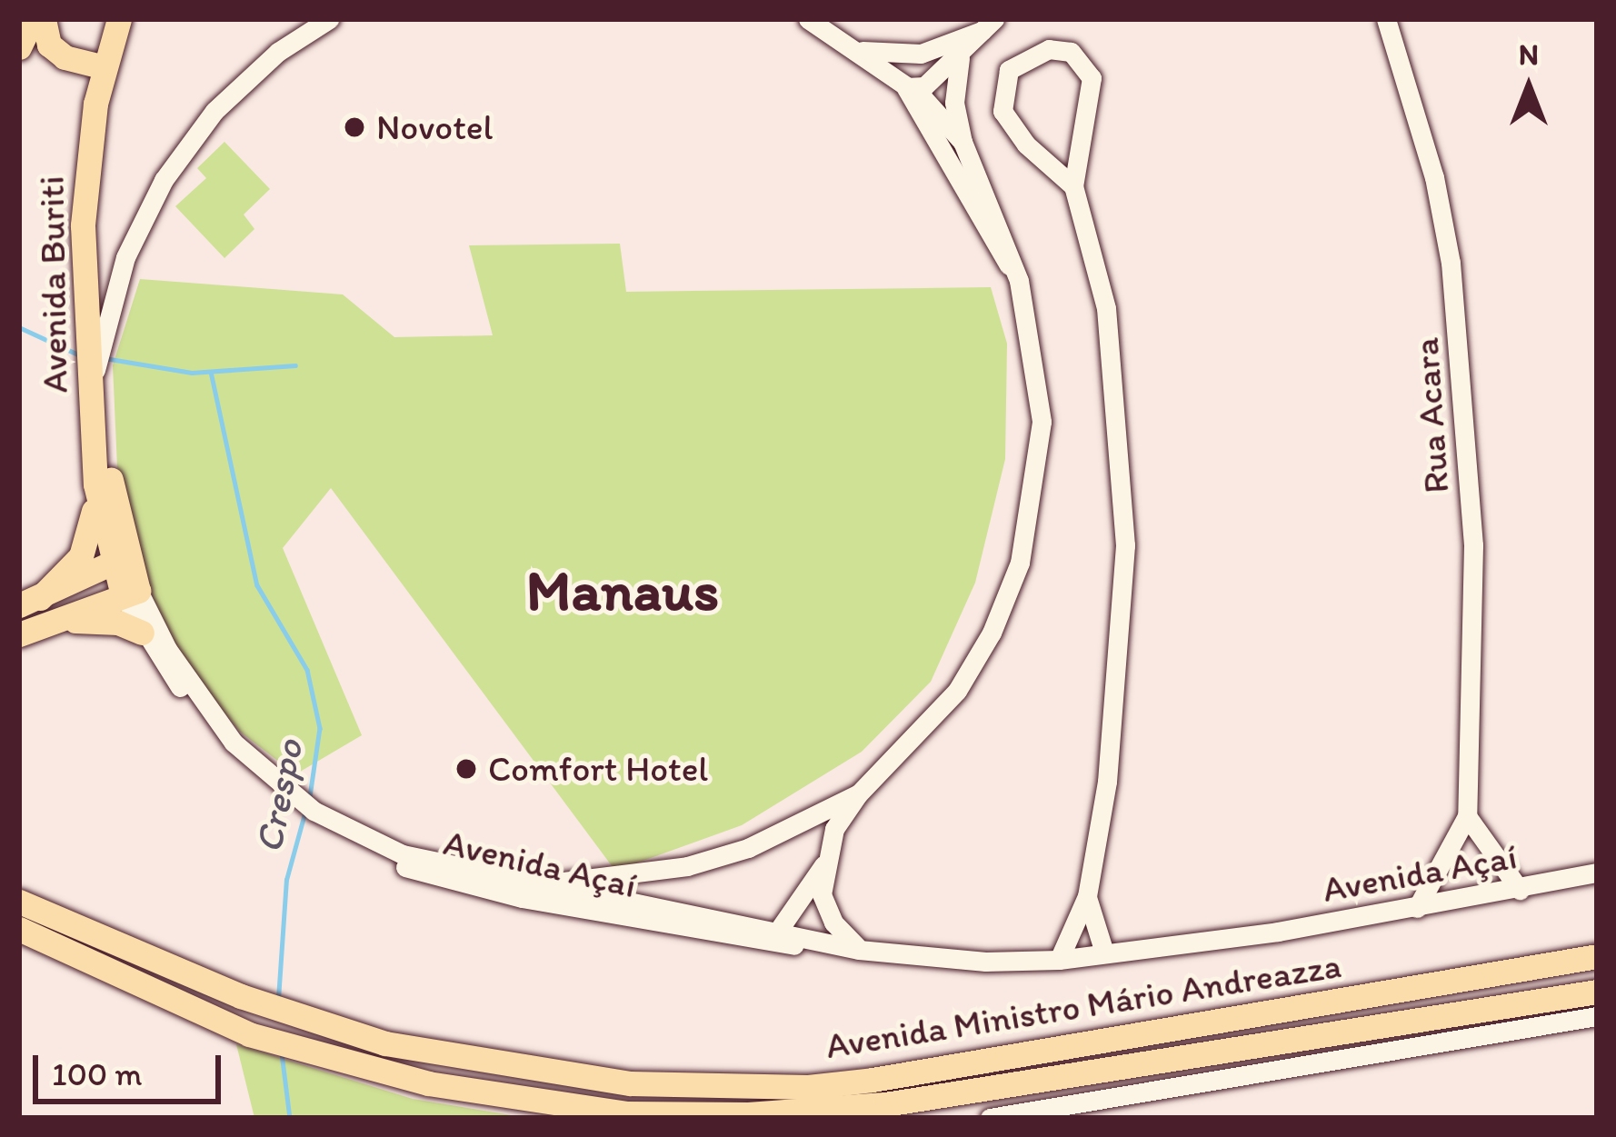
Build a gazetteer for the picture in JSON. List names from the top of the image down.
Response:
{
  "streets": {
    "main road": ["Avenida Buriti", "Avenida Ministro Mário Andreazza"],
    "street": ["Rua Acara", "Avenida Açaí"]
  },
  "crossings": [
    ["Avenida Buriti", "Avenida Açaí"],
    ["Rua Acara", "Avenida Açaí"]
  ],
  "districts": ["Manaus"],
  "water": ["Crespo"],
  "places": ["Novotel", "Comfort Hotel"],
  "scale_bar": "100 m",
  "north": "top"
}
